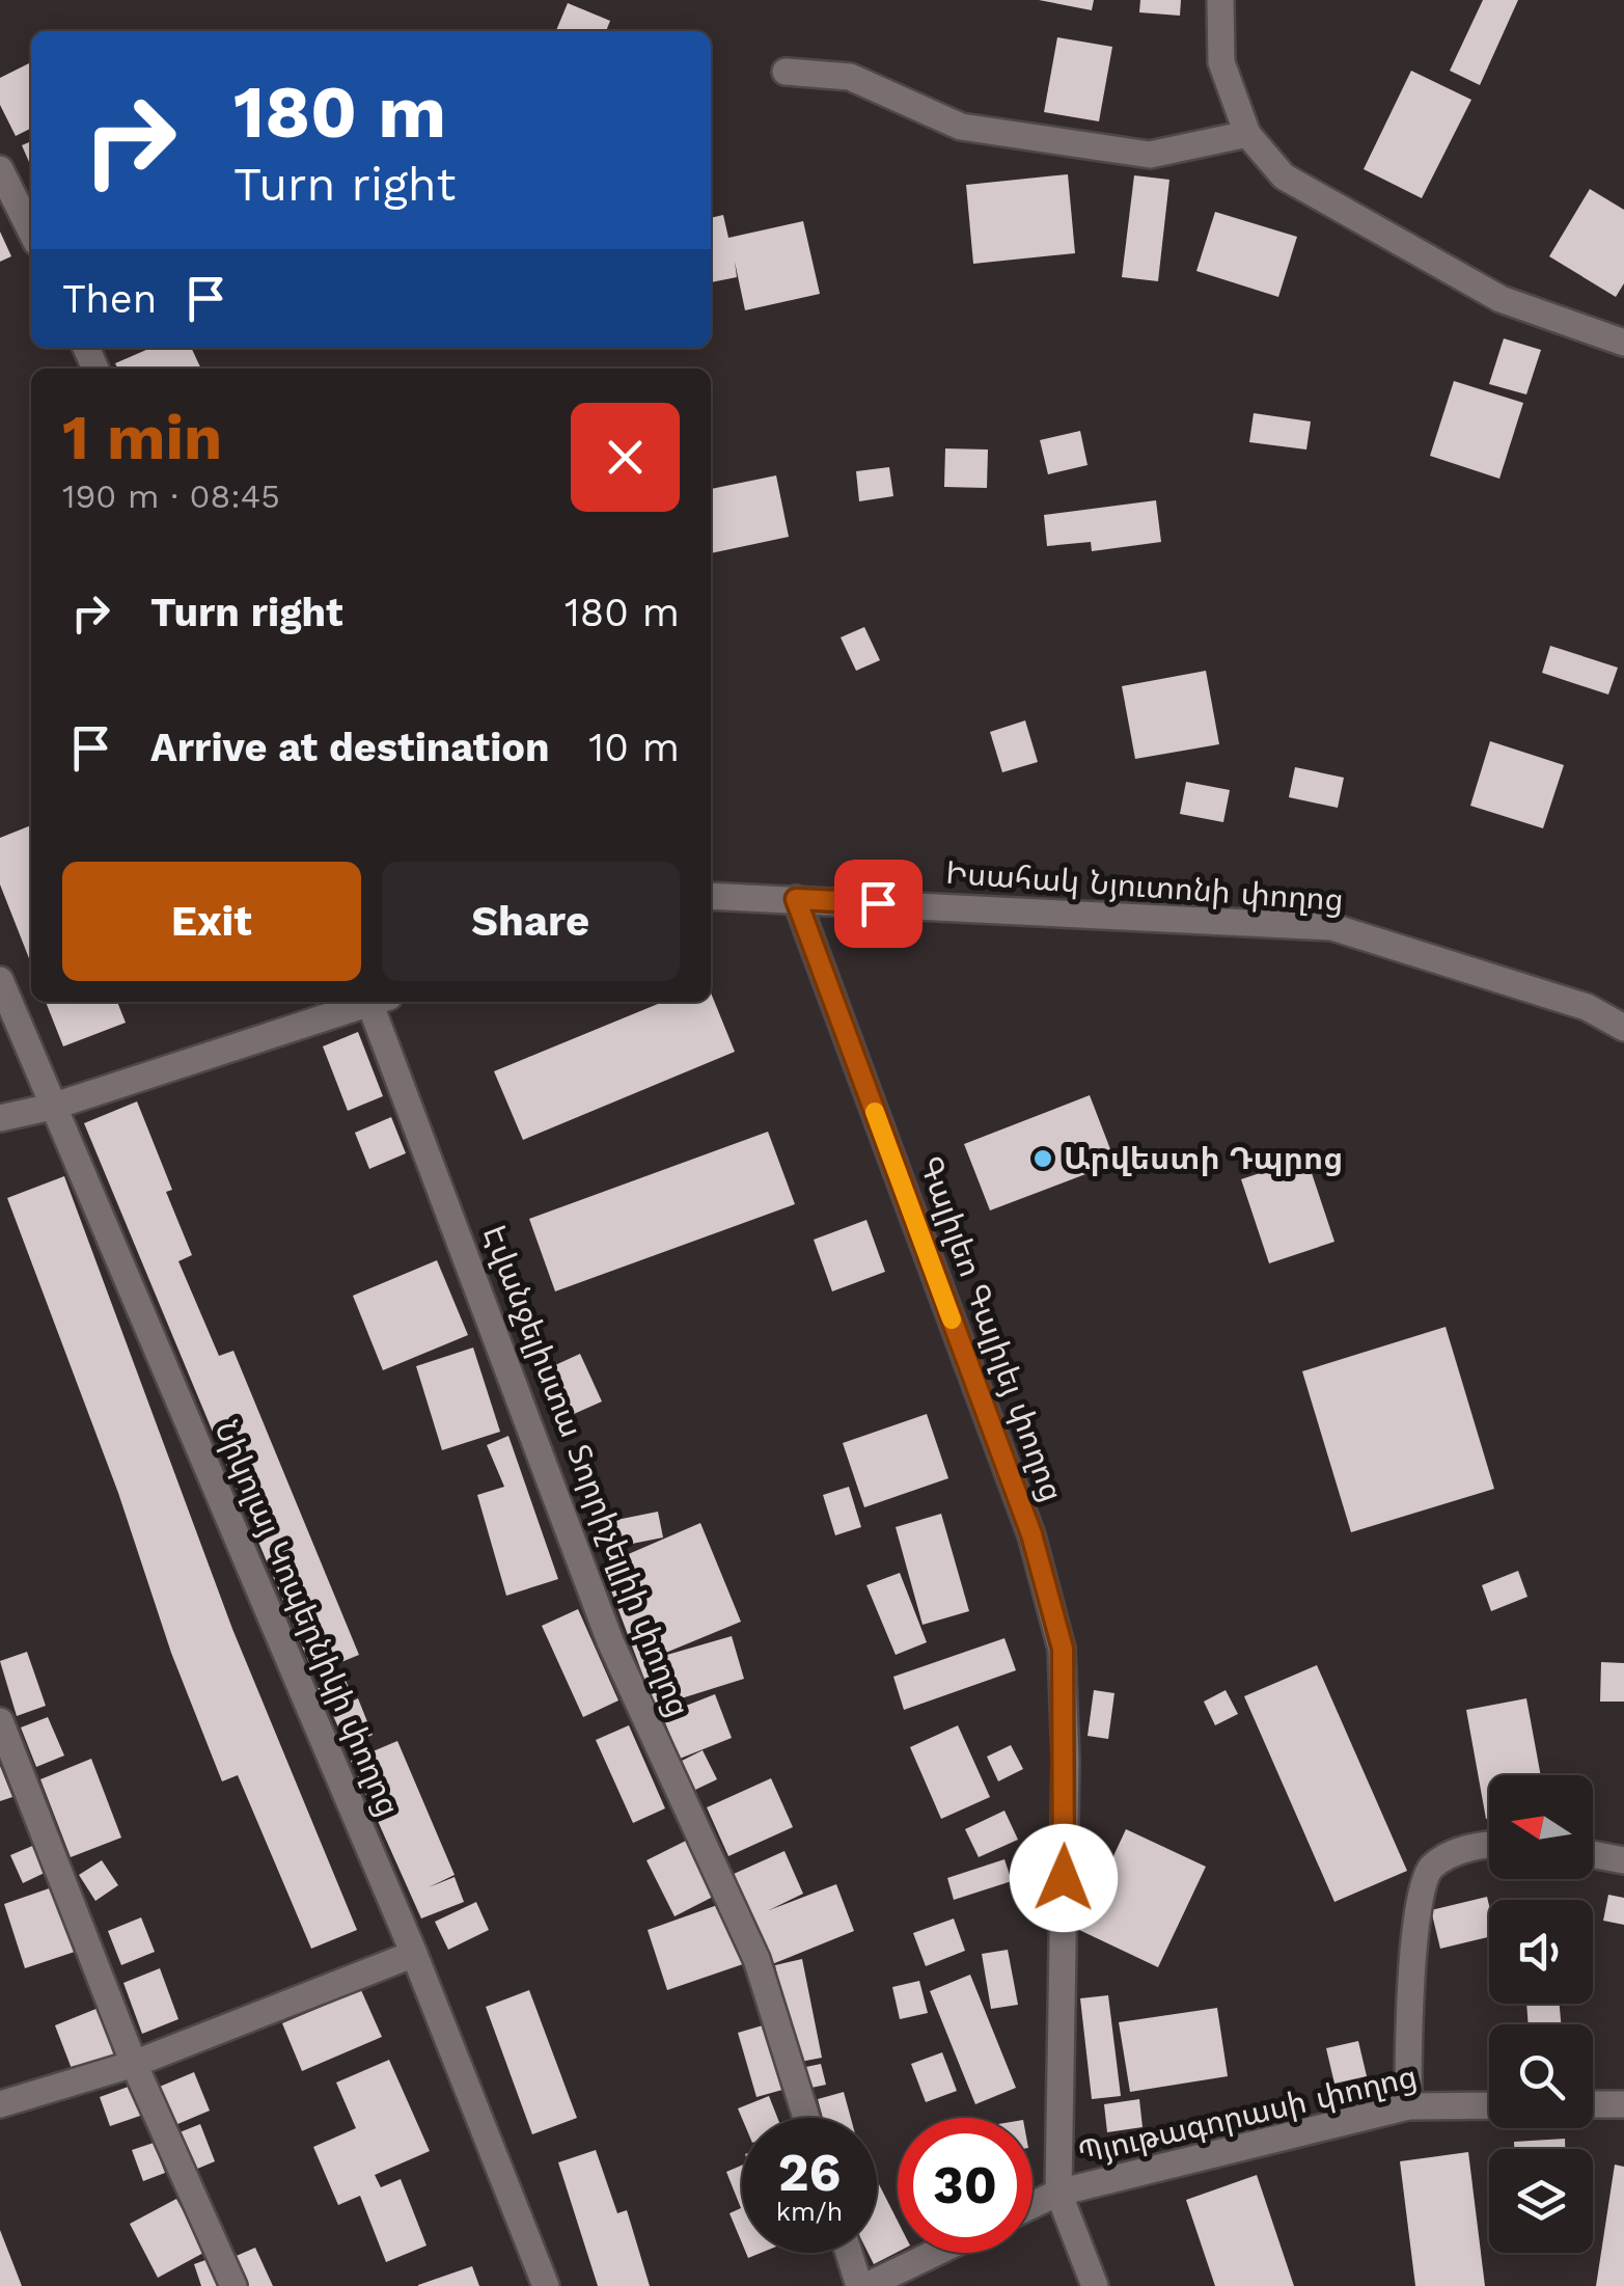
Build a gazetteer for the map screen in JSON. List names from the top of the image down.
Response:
{
  "streets": {
    "street": [
      "Իսահակ Նյուտոնի փողոց",
      "Գալիլեո Գալիլեյ փողոց",
      "Էվանջելիստա Տորրիչելլիի փողոց",
      "Նիկոլայ Կոպերնիկի փողոց",
      "Պյութագորասի փողոց"
    ]
  },
  "crossings": [
    ["Իսահակ Նյուտոնի փողոց", "Գալիլեո Գալիլեյ փողոց"],
    ["Գալիլեո Գալիլեյ փողոց", "Պյութագորասի փողոց"]
  ],
  "places": ["Արվեստի Դպրոց"],
  "north": "left",
  "page": {
    "turn": ["180 m", "Turn right"],
    "then": "Then",
    "heading": ["1 min", "190 m · 08:45"],
    "list": [
      {
        "name": "Turn right",
        "value": "180 m"
      },
      {
        "name": "Arrive at destination",
        "value": "10 m"
      }
    ],
    "buttons": ["Exit", "Share"],
    "speed": "26 km/h",
    "limit": "30"
  }
}
